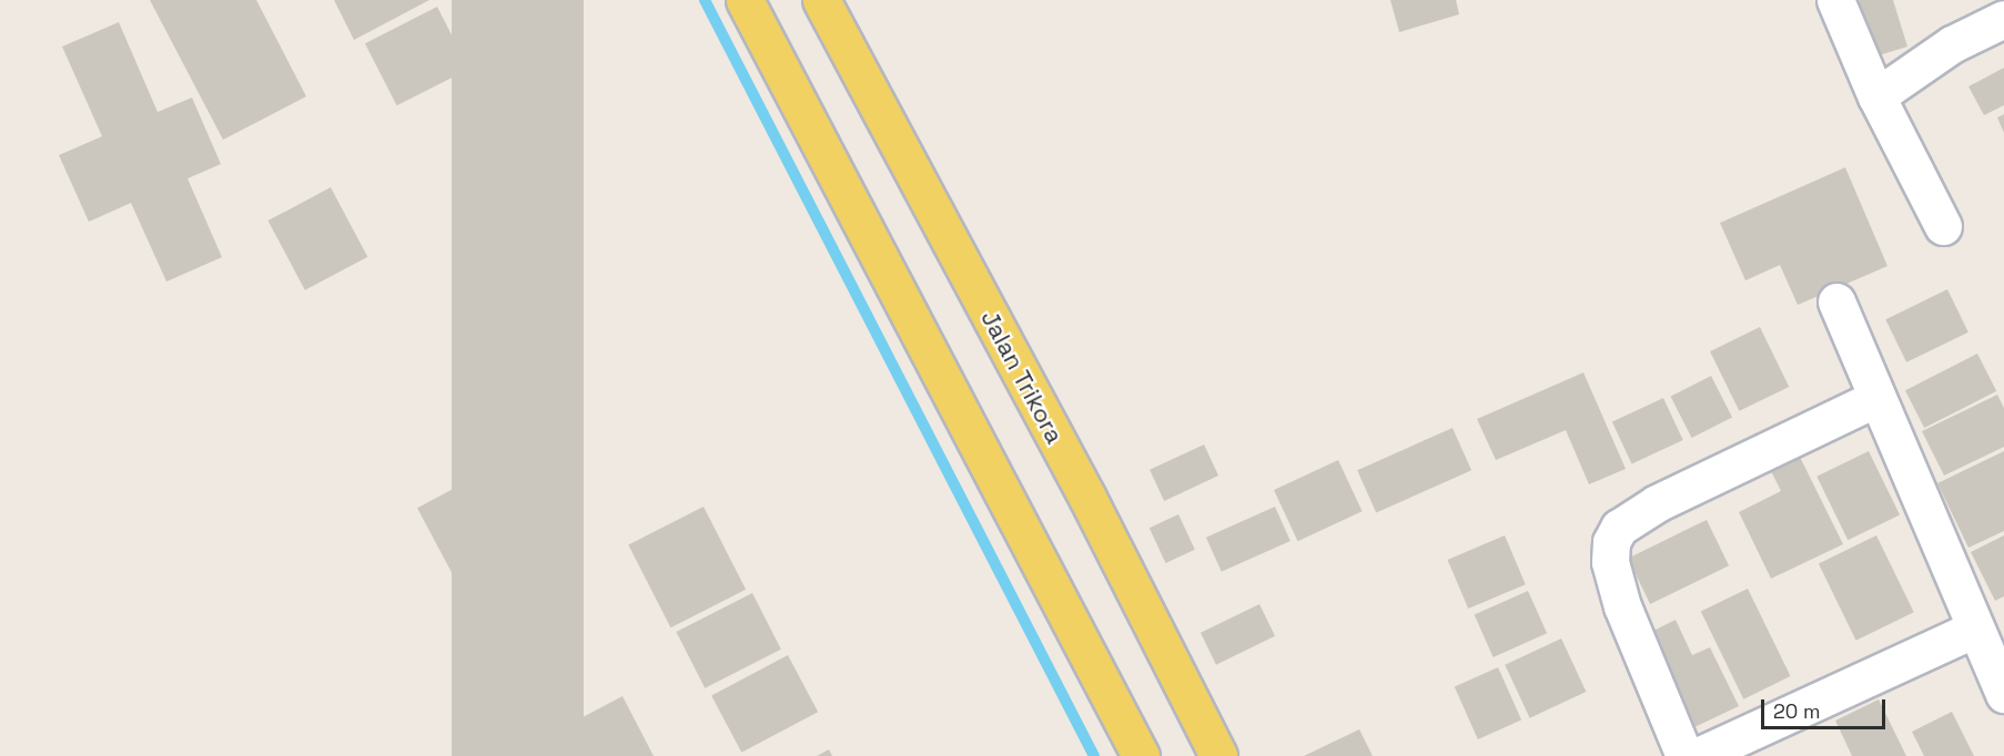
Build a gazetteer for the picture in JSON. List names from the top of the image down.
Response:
{
  "streets": {
    "main road": ["Jalan Trikora"]
  },
  "scale_bar": "20 m"
}
